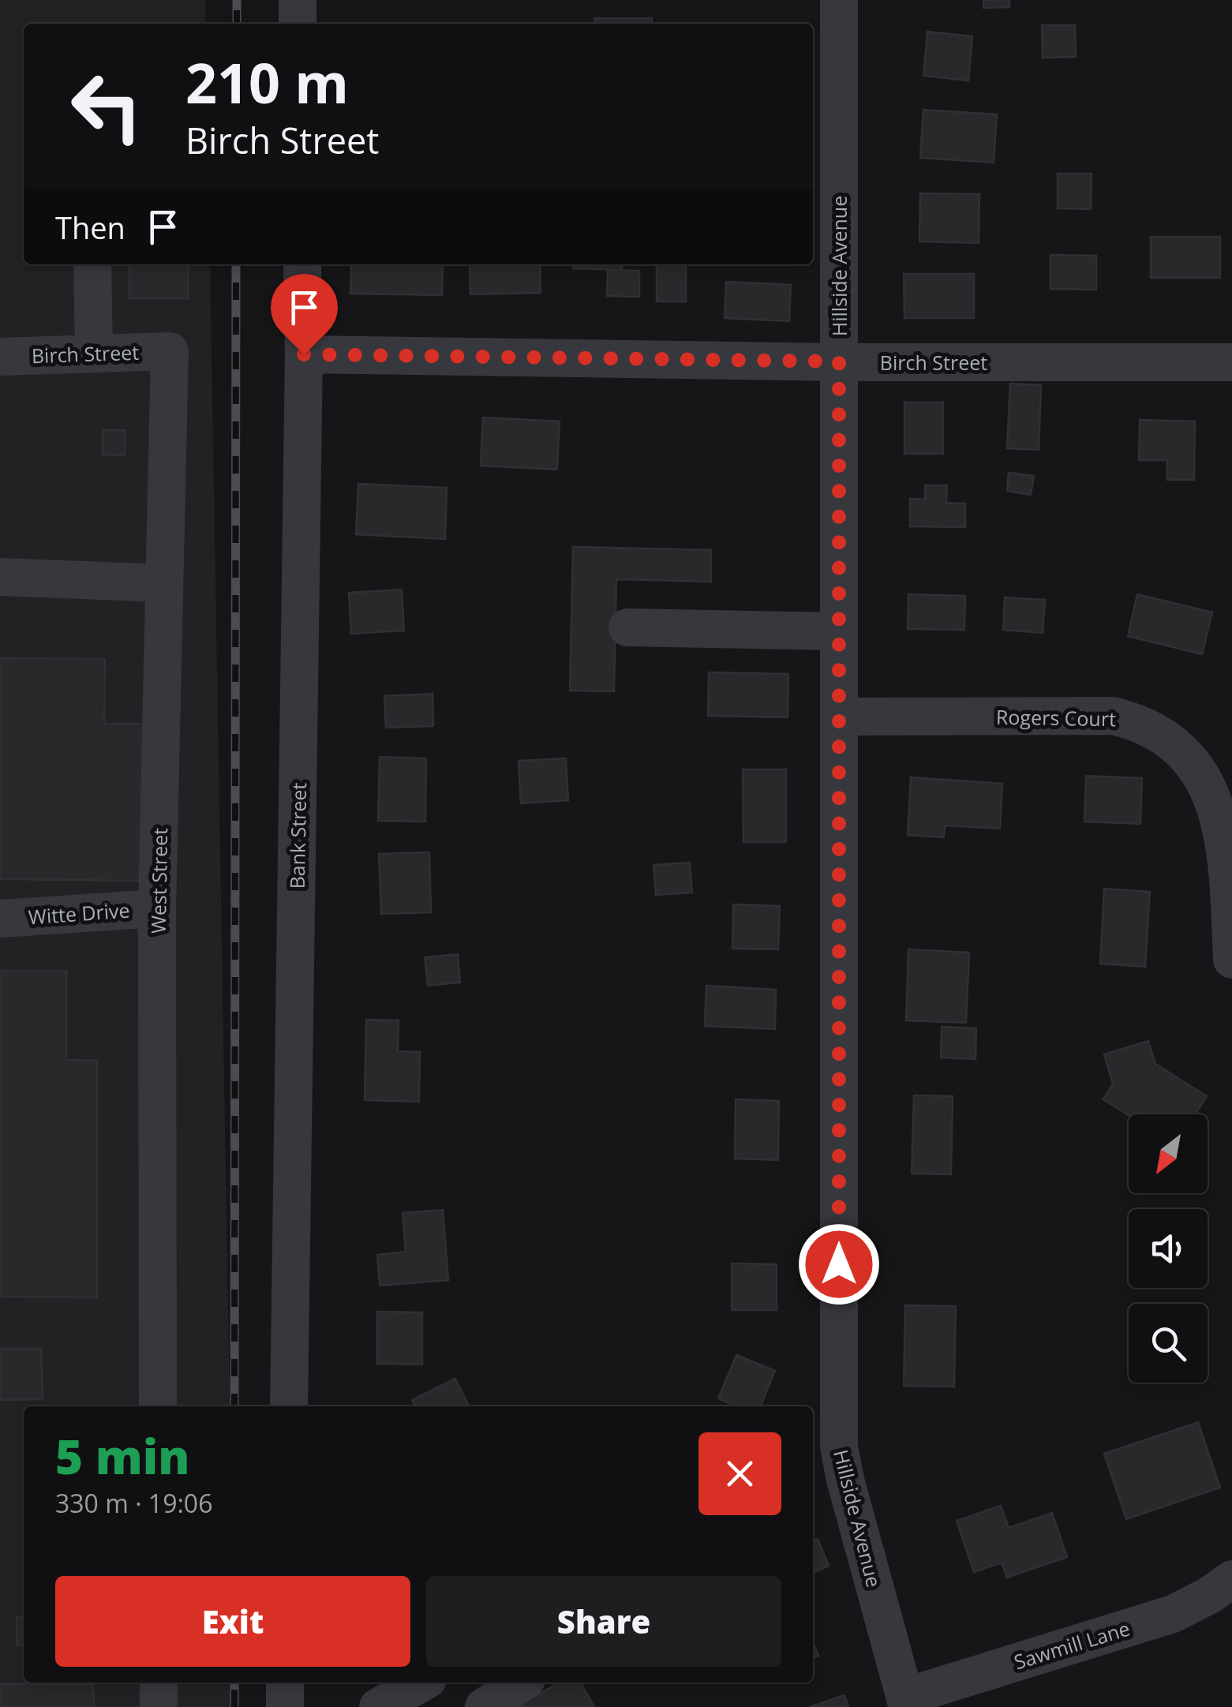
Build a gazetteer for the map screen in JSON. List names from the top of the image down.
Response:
{
  "streets": {
    "street": [
      "Hillside Avenue",
      "Birch Street",
      "Rogers Court",
      "Bank Street",
      "West Street",
      "Witte Drive",
      "Sawmill Lane"
    ]
  },
  "crossings": [
    ["Hillside Avenue", "Birch Street"],
    ["Hillside Avenue", "Rogers Court"],
    ["Hillside Avenue", "Sawmill Lane"],
    ["Birch Street", "Bank Street"],
    ["Birch Street", "West Street"],
    ["West Street", "Witte Drive"]
  ],
  "north": "bottom left",
  "page": {
    "turn": ["210 m", "Birch Street"],
    "then": "Then",
    "heading": ["5 min", "330 m · 19:06"],
    "buttons": ["Exit", "Share"]
  }
}
